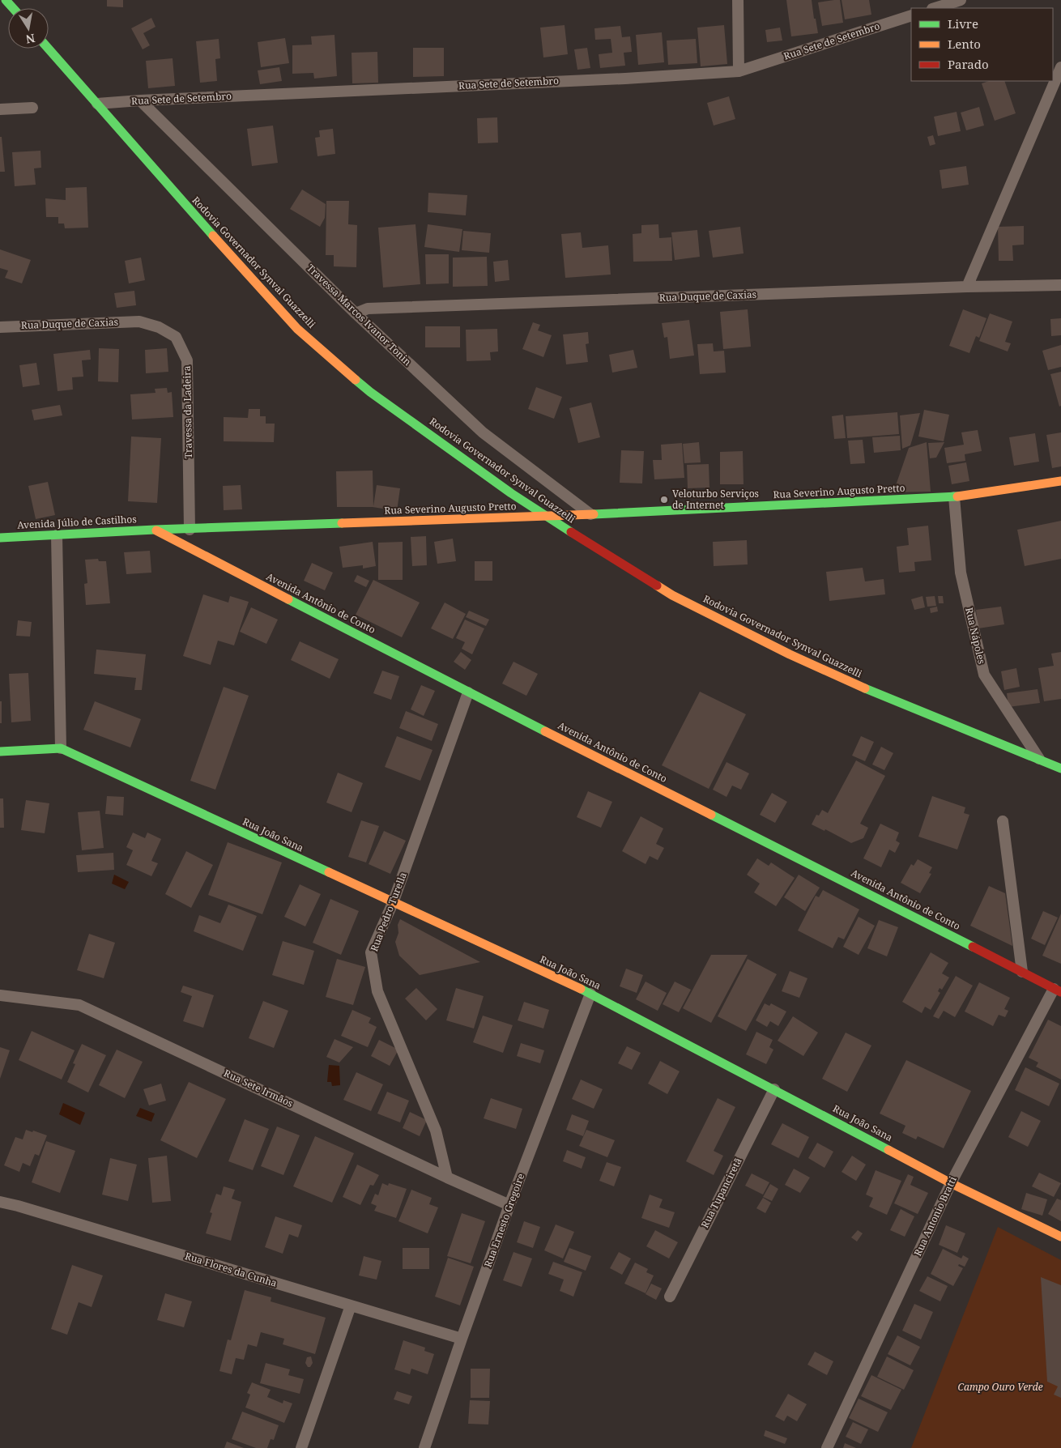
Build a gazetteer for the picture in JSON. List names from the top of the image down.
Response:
{
  "streets": {
    "street": [
      "Rua Sete de Setembro",
      "Rodovia Governador Synval Guazzelli",
      "Rua Duque de Caxias",
      "Travessa Marcos Ivanor Tonin",
      "Travessa da Ladeira",
      "Rua Severino Augusto Pretto",
      "Avenida Júlio de Castilhos",
      "Avenida Antônio de Conto",
      "Rua Nápoles",
      "Rua João Sana",
      "Rua Pedro Turella",
      "Rua Sete Irmãos",
      "Rua Tupanciretã",
      "Rua Antonio Bratti",
      "Rua Ernesto Gregoire",
      "Rua Flores da Cunha"
    ]
  },
  "crossings": [
    ["Rua Sete de Setembro", "Rodovia Governador Synval Guazzelli"],
    ["Rua Sete de Setembro", "Travessa Marcos Ivanor Tonin"],
    ["Rodovia Governador Synval Guazzelli", "Rua Nápoles"],
    ["Rua Duque de Caxias", "Travessa Marcos Ivanor Tonin"],
    ["Rua Duque de Caxias", "Travessa da Ladeira"],
    ["Travessa Marcos Ivanor Tonin", "Rua Severino Augusto Pretto"],
    ["Travessa da Ladeira", "Rua Severino Augusto Pretto"],
    ["Rua Severino Augusto Pretto", "Avenida Júlio de Castilhos"],
    ["Rua Severino Augusto Pretto", "Avenida Antônio de Conto"],
    ["Rua Severino Augusto Pretto", "Rua Nápoles"],
    ["Avenida Júlio de Castilhos", "Avenida Antônio de Conto"],
    ["Avenida Antônio de Conto", "Rua Pedro Turella"],
    ["Avenida Antônio de Conto", "Rua Antonio Bratti"],
    ["Rua João Sana", "Rua Pedro Turella"],
    ["Rua João Sana", "Rua Tupanciretã"],
    ["Rua João Sana", "Rua Antonio Bratti"],
    ["Rua João Sana", "Rua Ernesto Gregoire"],
    ["Rua Pedro Turella", "Rua Sete Irmãos"],
    ["Rua Sete Irmãos", "Rua Ernesto Gregoire"],
    ["Rua Ernesto Gregoire", "Rua Flores da Cunha"]
  ],
  "parks": ["Campo Ouro Verde"],
  "places": ["Veloturbo Serviços de Internet"],
  "legend": ["Livre", "Lento", "Parado"],
  "north": "bottom"
}
